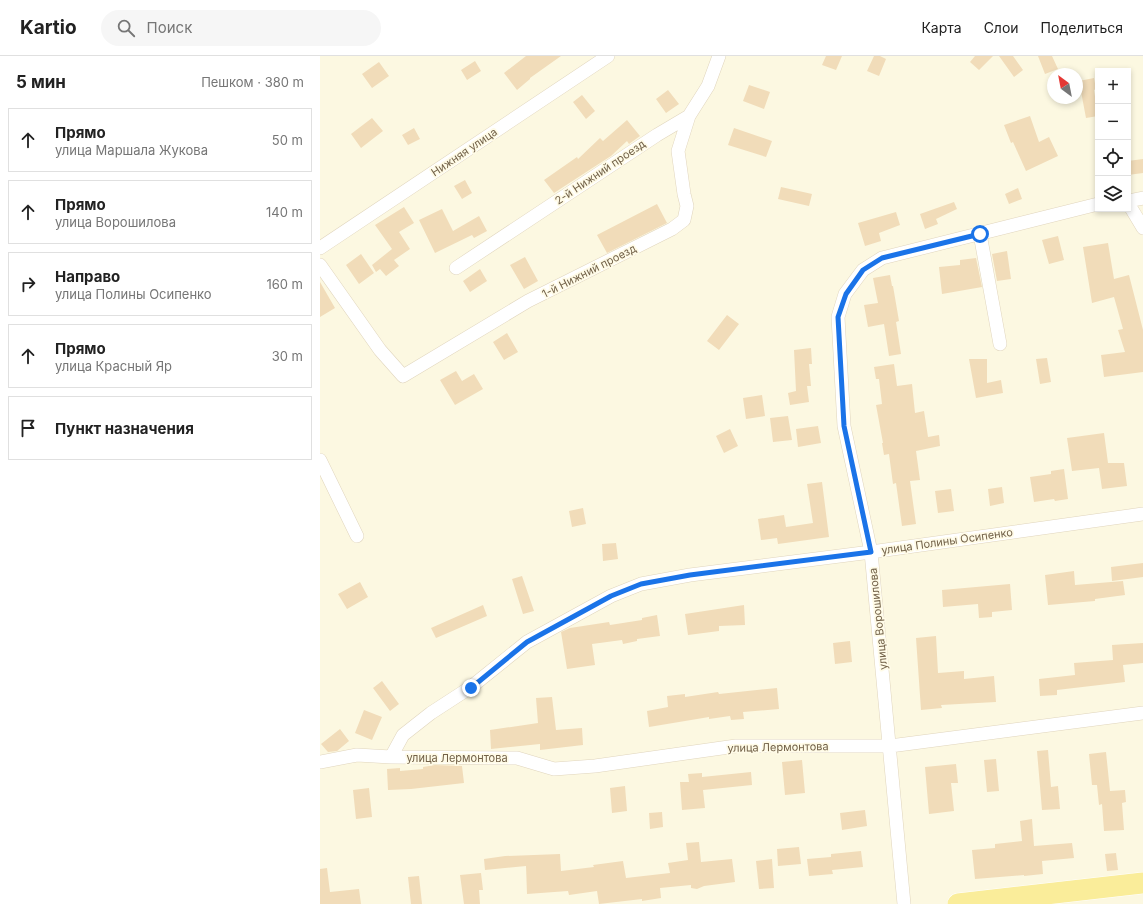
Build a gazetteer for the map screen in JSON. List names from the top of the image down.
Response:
{
  "streets": {
    "street": [
      "Нижняя улица",
      "2-й Нижний проезд",
      "1-й Нижний проезд",
      "улица Полины Осипенко",
      "улица Ворошилова",
      "улица Лермонтова"
    ]
  },
  "crossings": [
    ["2-й Нижний проезд", "1-й Нижний проезд"],
    ["улица Полины Осипенко", "улица Ворошилова"],
    ["улица Полины Осипенко", "улица Лермонтова"],
    ["улица Ворошилова", "улица Лермонтова"]
  ],
  "north": "top left",
  "page": {
    "header": "Kartio",
    "search": "Поиск",
    "nav": ["Карта", "Слои", "Поделиться"],
    "heading": ["5 мин", "Пешком · 380 m"],
    "map_buttons": ["+", "−"],
    "list": [
      ["Прямо", "улица Маршала Жукова", "50 m"],
      ["Прямо", "улица Ворошилова", "140 m"],
      ["Направо", "улица Полины Осипенко", "160 m"],
      ["Прямо", "улица Красный Яр", "30 m"],
      "Пункт назначения"
    ]
  }
}
